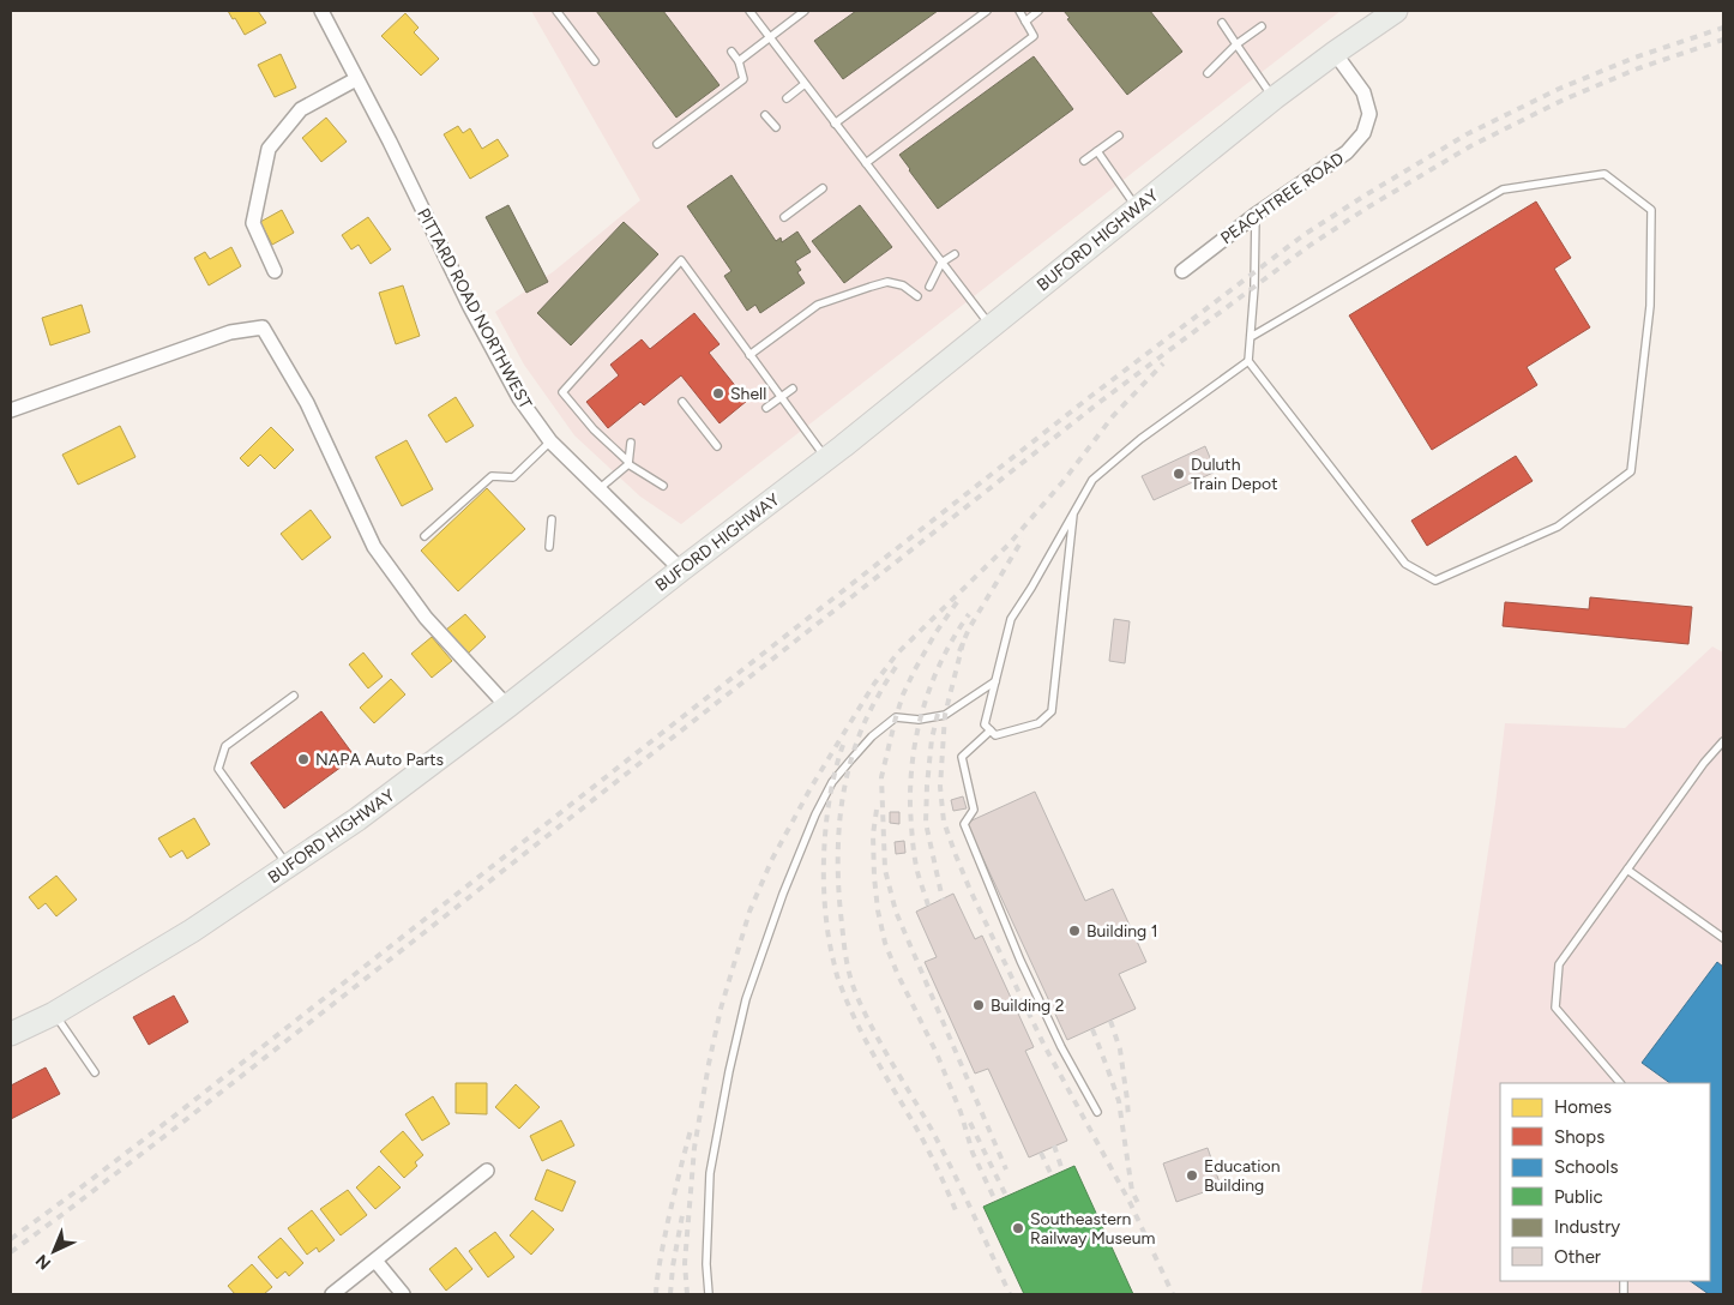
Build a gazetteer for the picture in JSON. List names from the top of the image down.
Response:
{
  "streets": {
    "main road": ["BUFORD HIGHWAY"],
    "street": ["PEACHTREE ROAD", "PITTARD ROAD NORTHWEST"]
  },
  "crossings": [
    ["PEACHTREE ROAD", "BUFORD HIGHWAY"],
    ["BUFORD HIGHWAY", "PITTARD ROAD NORTHWEST"]
  ],
  "places": [
    "Shell",
    "Duluth Train Depot",
    "NAPA Auto Parts",
    "Building 1",
    "Building 2",
    "Education Building",
    "Southeastern Railway Museum"
  ],
  "legend": [
    "Homes",
    "Shops",
    "Schools",
    "Public",
    "Industry",
    "Other"
  ],
  "north": "bottom left"
}
